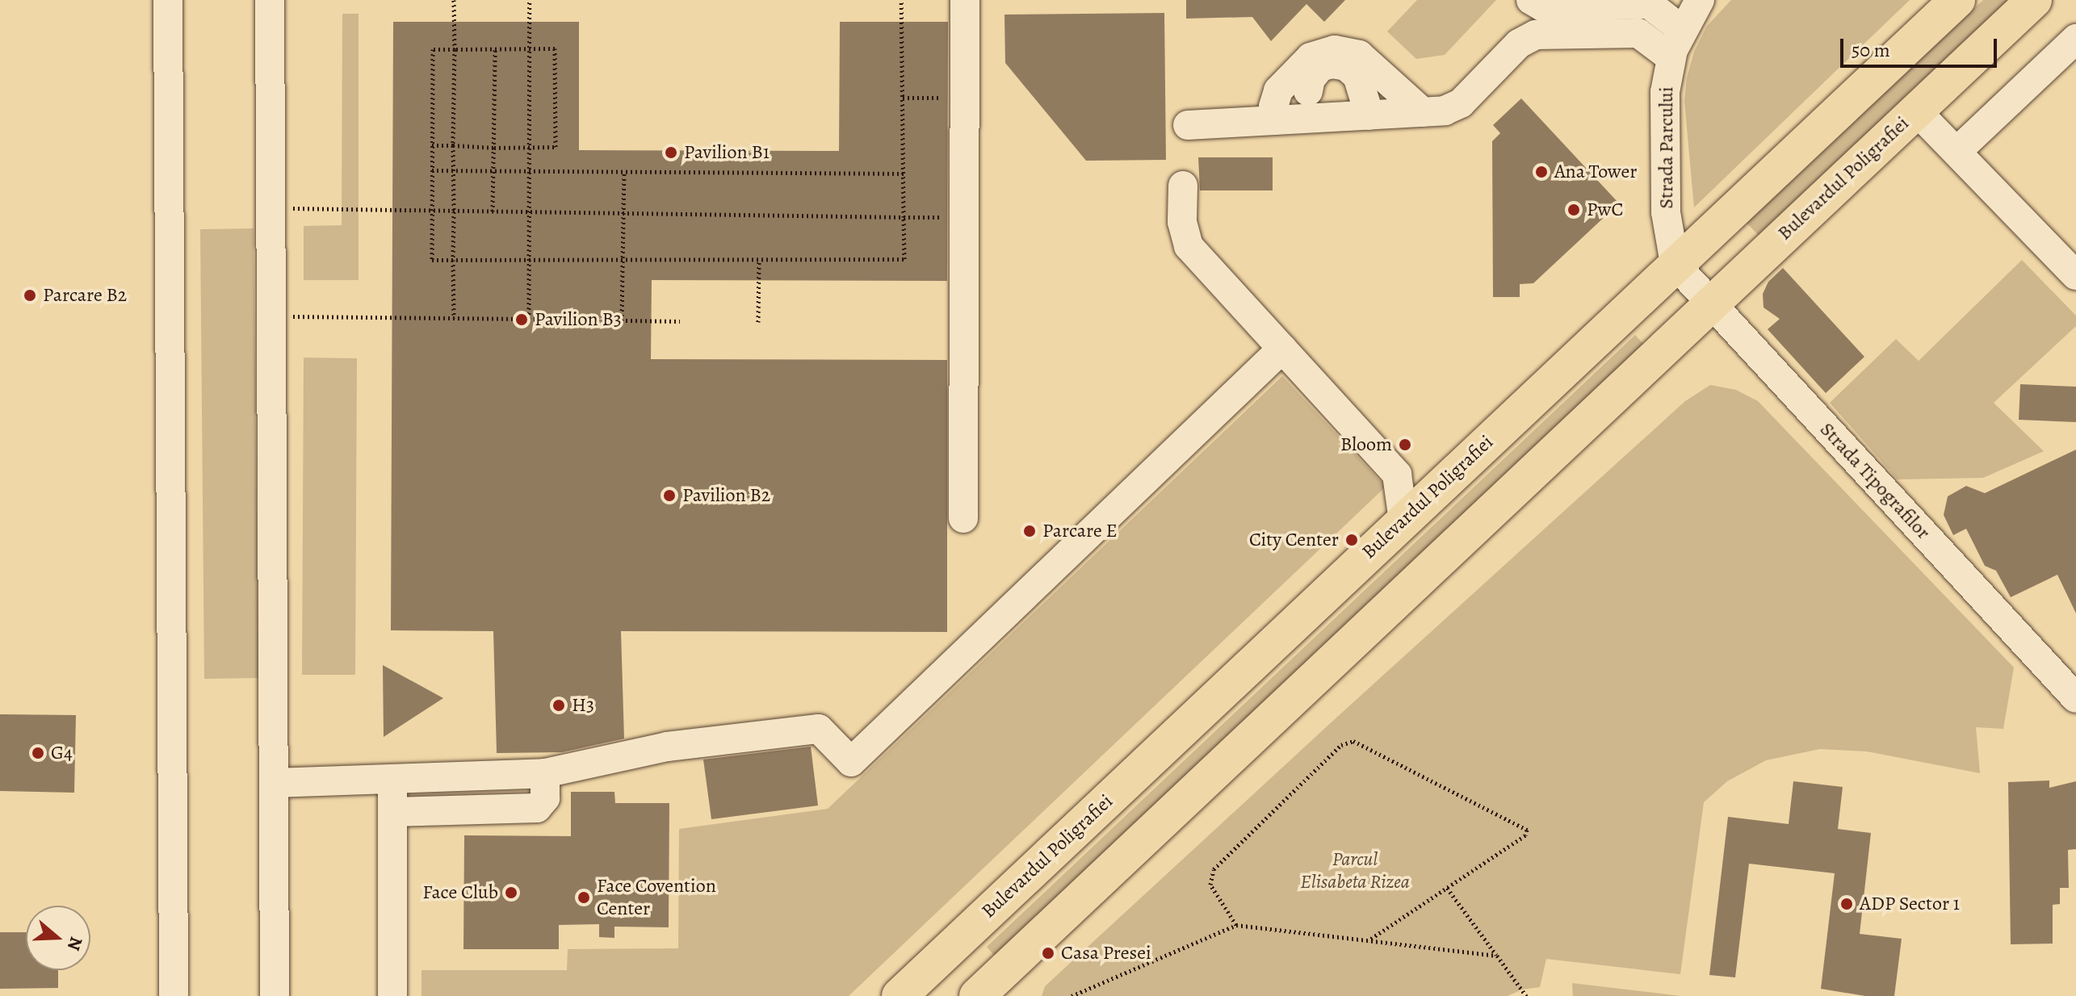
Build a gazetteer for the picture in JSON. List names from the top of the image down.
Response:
{
  "streets": {
    "main road": ["Bulevardul Poligrafiei"],
    "street": ["Strada Parcului", "Strada Tipografilor"]
  },
  "crossings": [
    ["Strada Parcului", "Bulevardul Poligrafiei"],
    ["Strada Parcului", "Strada Tipografilor"],
    ["Bulevardul Poligrafiei", "Strada Tipografilor"]
  ],
  "parks": ["Parcul Elisabeta Rizea"],
  "places": [
    "Pavilion B1",
    "Ana Tower",
    "PwC",
    "Parcare B2",
    "Pavilion B3",
    "Bloom",
    "Pavilion B2",
    "Parcare E",
    "City Center",
    "H3",
    "G4",
    "Face Club",
    "Face Covention Center",
    "ADP Sector 1",
    "Casa Presei"
  ],
  "scale_bar": "50 m",
  "north": "right"
}
